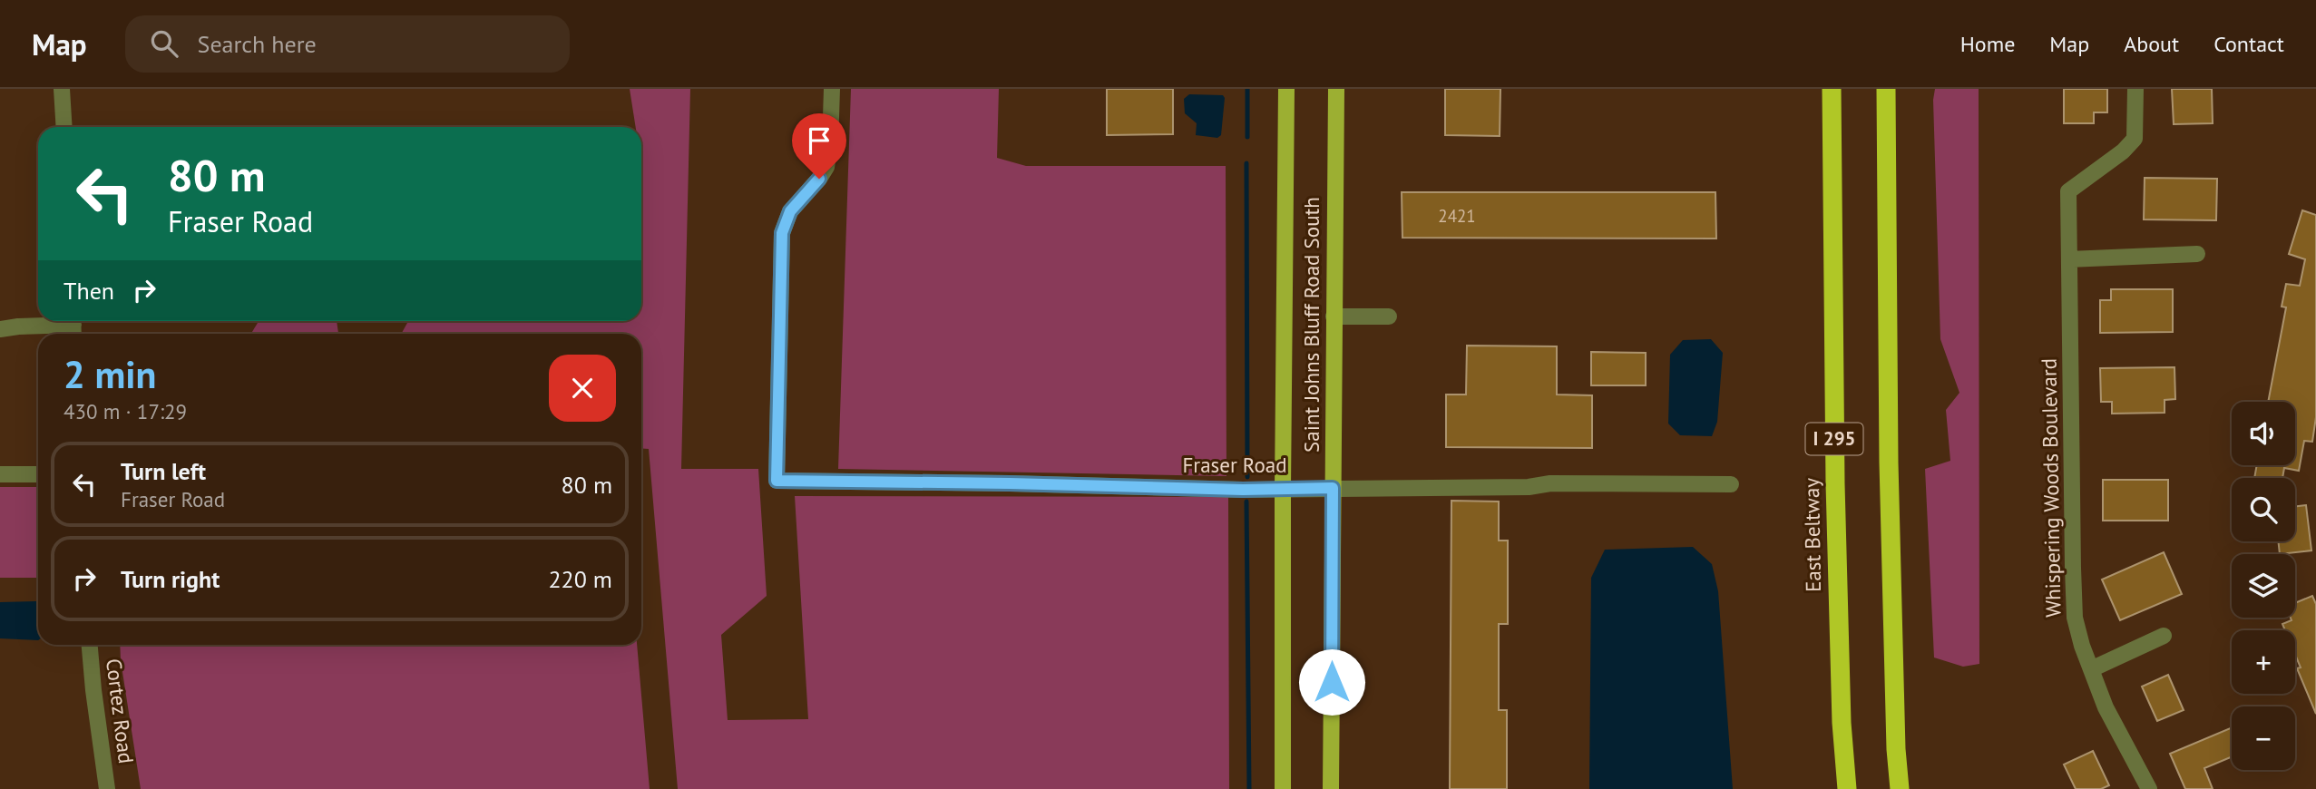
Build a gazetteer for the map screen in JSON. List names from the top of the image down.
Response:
{
  "streets": {
    "highway": ["I 295", "East Beltway"],
    "main road": ["Saint Johns Bluff Road South"],
    "street": ["Fraser Road", "Whispering Woods Boulevard", "Cortez Road"]
  },
  "crossings": [
    ["Saint Johns Bluff Road South", "Fraser Road"]
  ],
  "house_numbers": ["2421"],
  "page": {
    "header": "Map",
    "search": "Search here",
    "nav": [
      "Home",
      "Map",
      "About",
      "Contact"
    ],
    "turn": ["80 m", "Fraser Road"],
    "then": "Then",
    "heading": ["2 min", "430 m · 17:29"],
    "map_buttons": ["+", "−"],
    "list": [
      {
        "name": "Turn left",
        "note": "Fraser Road",
        "value": "80 m"
      },
      {
        "name": "Turn right",
        "value": "220 m"
      }
    ]
  }
}
